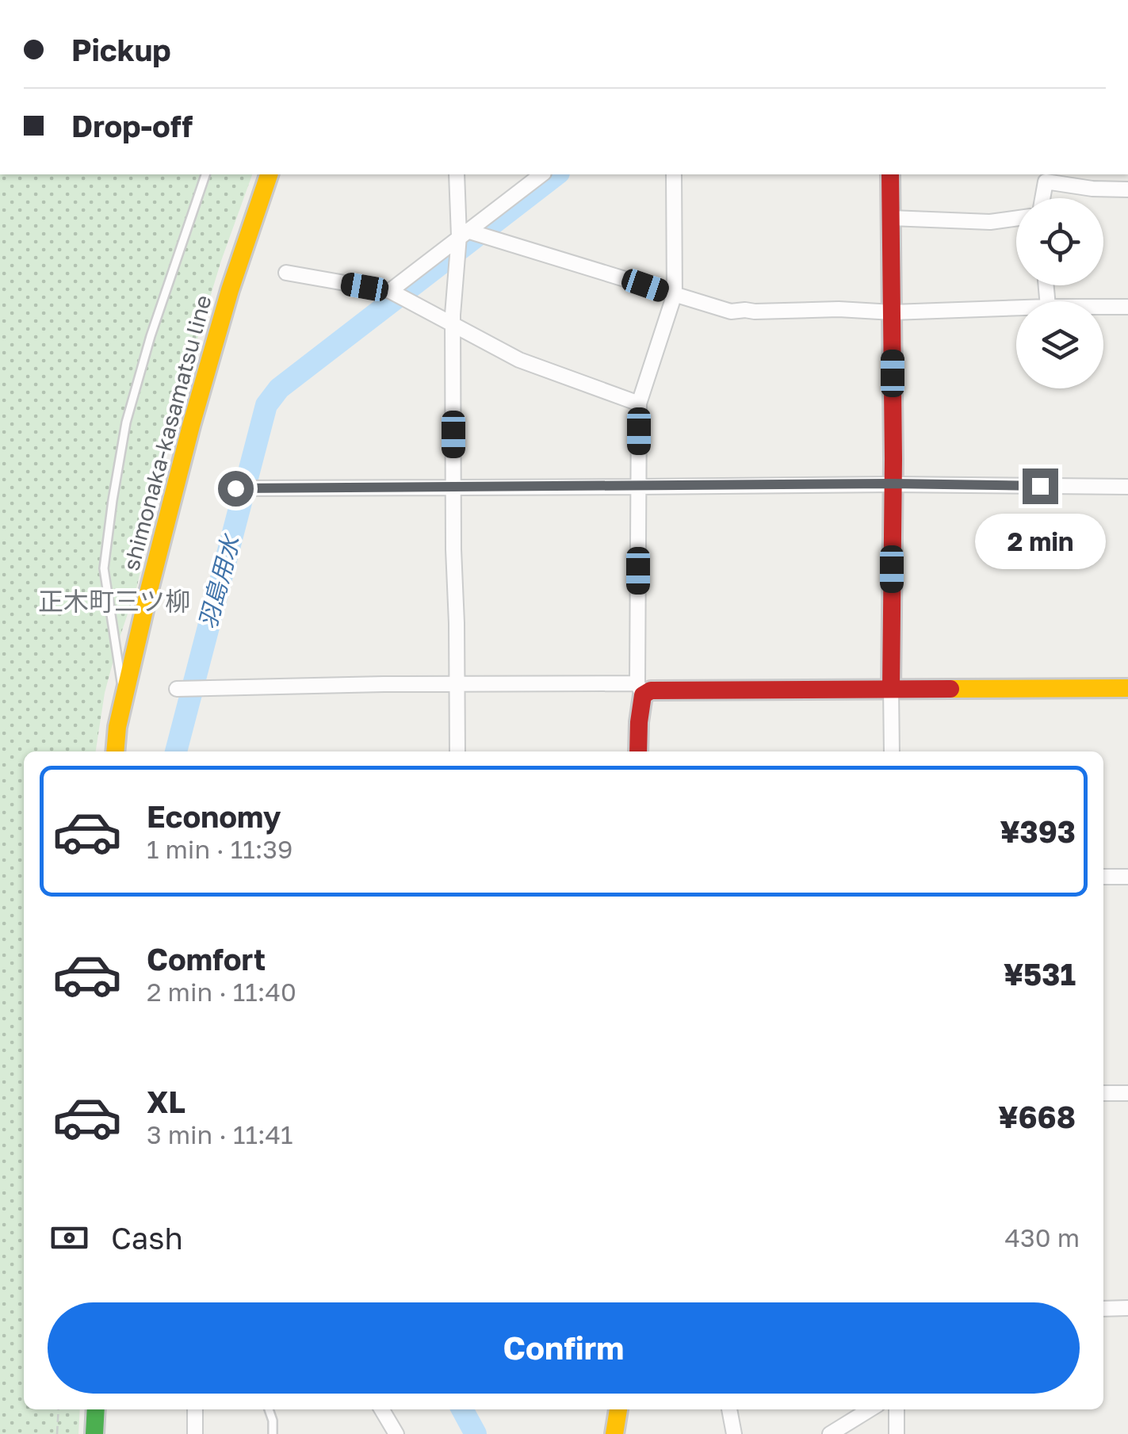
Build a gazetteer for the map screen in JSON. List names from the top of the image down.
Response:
{
  "streets": {
    "street": ["shimonaka-kasamatsu line"]
  },
  "districts": ["正木町三ツ柳"],
  "water": ["羽島用水"],
  "page": {
    "banner": ["Pickup", "Drop-off"],
    "bubble": "2 min",
    "list": [
      {
        "name": "Economy",
        "note": "1 min · 11:39",
        "value": "¥393"
      },
      {
        "name": "Comfort",
        "note": "2 min · 11:40",
        "value": "¥531"
      },
      {
        "name": "XL",
        "note": "3 min · 11:41",
        "value": "¥668"
      }
    ],
    "pay": ["Cash", "430 m"],
    "buttons": "Confirm"
  }
}
